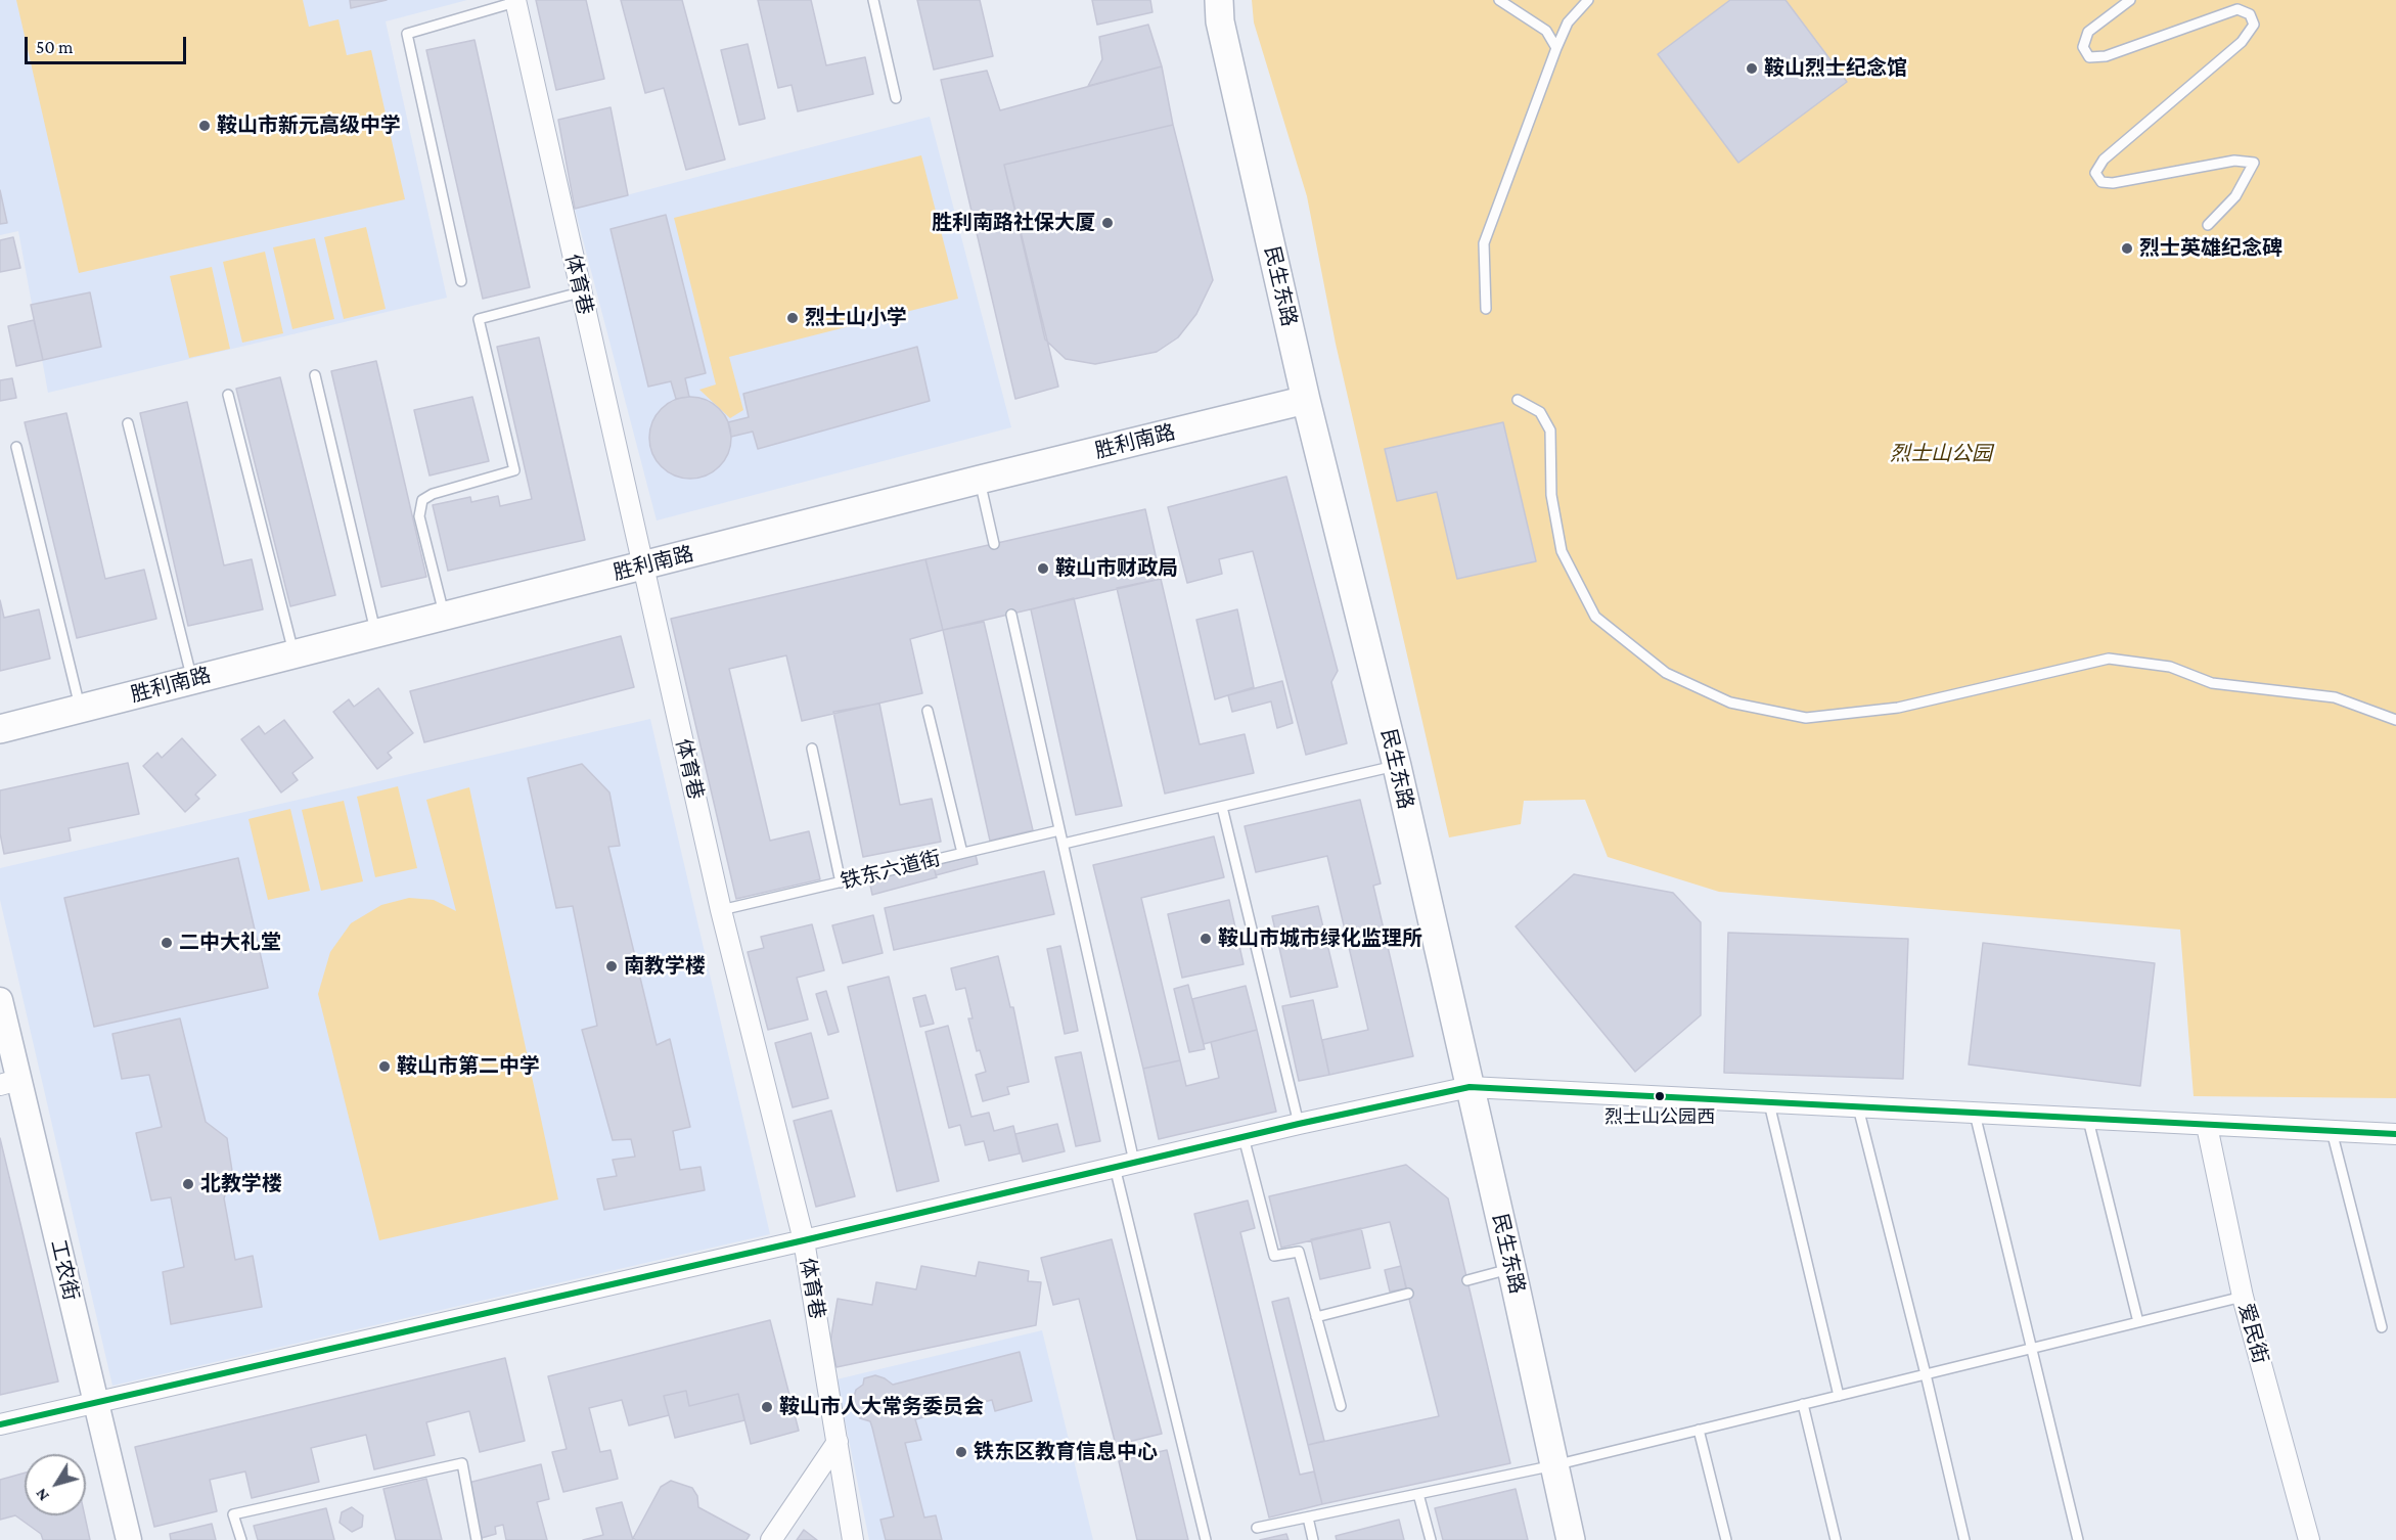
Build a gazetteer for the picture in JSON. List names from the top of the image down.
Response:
{
  "streets": {
    "main road": ["民生东路", "胜利南路"],
    "street": ["体育巷", "工农街", "爱民街"],
    "lane": ["铁东六道街"]
  },
  "crossings": [
    ["体育巷", "胜利南路"],
    ["体育巷", "铁东六道街"],
    ["民生东路", "胜利南路"]
  ],
  "parks": ["烈士山公园"],
  "places": [
    "鞍山烈士纪念馆",
    "鞍山市新元高级中学",
    "胜利南路社保大厦",
    "烈士英雄纪念碑",
    "烈士山小学",
    "鞍山市财政局",
    "鞍山市城市绿化监理所",
    "二中大礼堂",
    "南教学楼",
    "鞍山市第二中学",
    "烈士山公园西",
    "北教学楼",
    "鞍山市人大常务委员会",
    "铁东区教育信息中心"
  ],
  "scale_bar": "50 m",
  "north": "bottom left"
}
